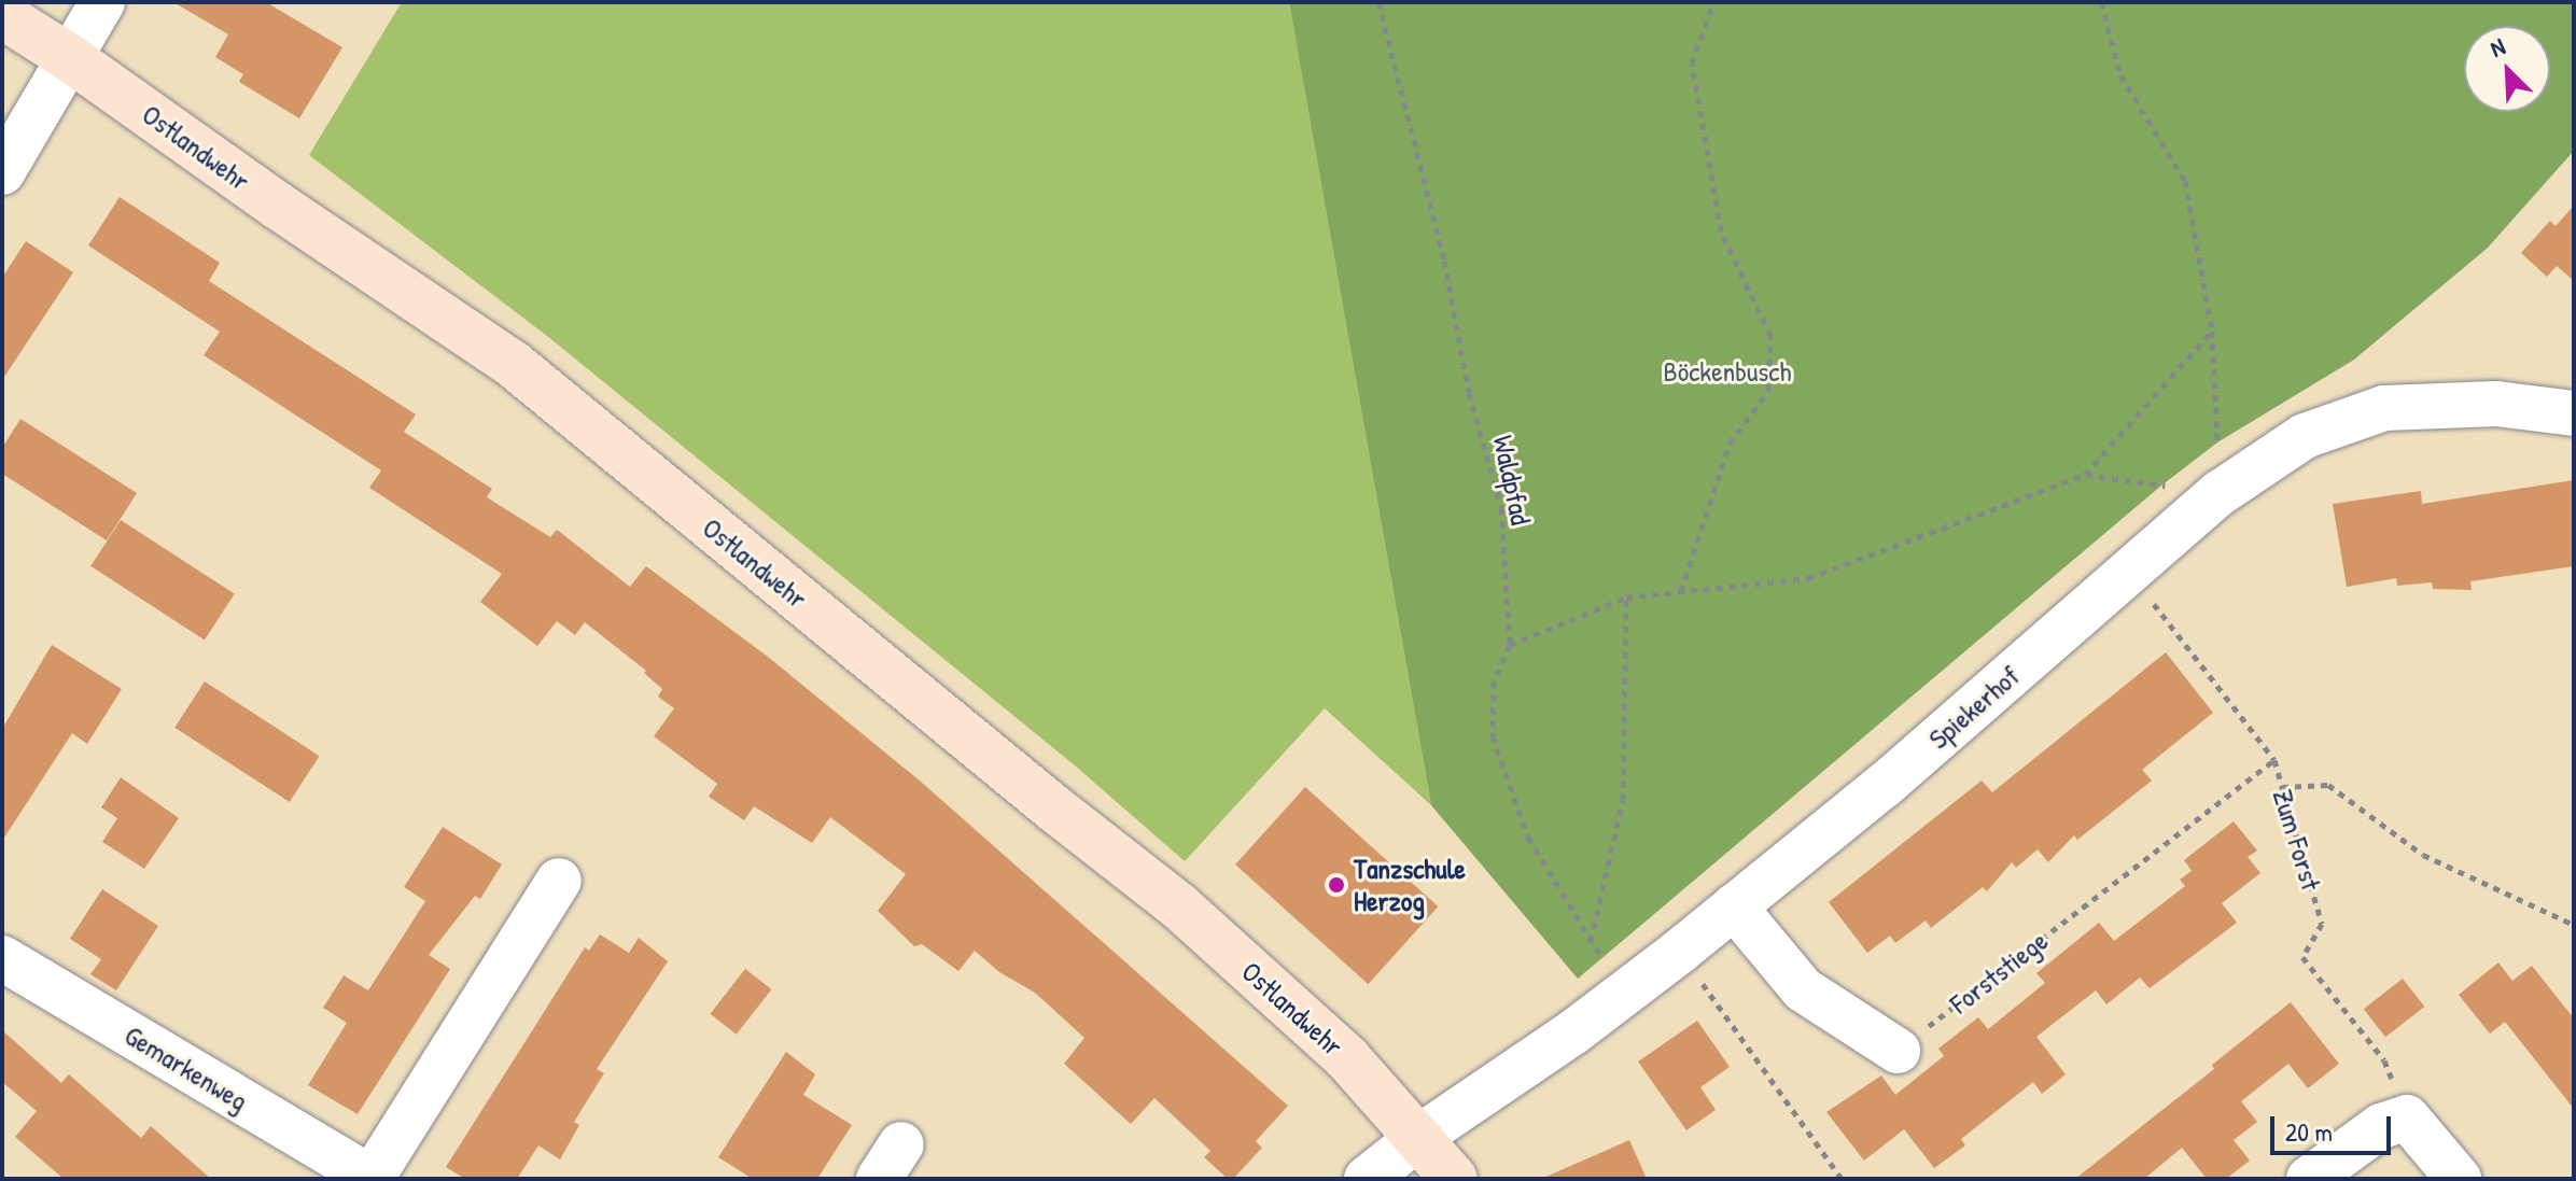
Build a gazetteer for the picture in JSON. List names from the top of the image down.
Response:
{
  "streets": {
    "street": ["Ostlandwehr", "Spiekerhof", "Gemarkenweg"],
    "path": ["Waldpfad", "Zum Forst", "Forststiege"]
  },
  "crossings": [
    ["Ostlandwehr", "Spiekerhof"],
    ["Waldpfad", "Spiekerhof"],
    ["Spiekerhof", "Zum Forst"],
    ["Zum Forst", "Forststiege"]
  ],
  "parks": ["Böckenbusch"],
  "places": ["Tanzschule Herzog"],
  "scale_bar": "20 m",
  "north": "top left"
}
